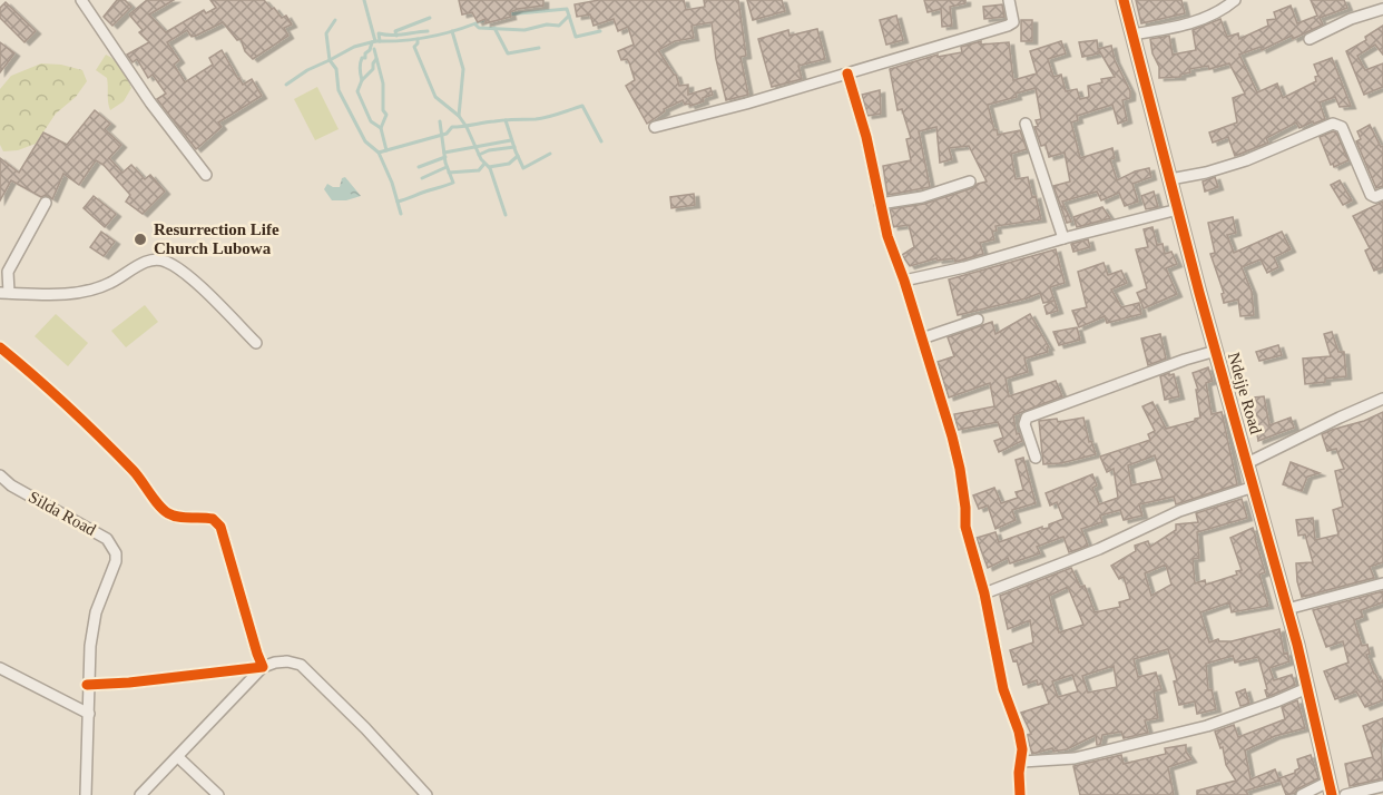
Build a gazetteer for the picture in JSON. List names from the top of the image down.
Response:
{
  "streets": {
    "street": ["Ndejje Road", "Silda Road"]
  },
  "places": ["Resurrection Life Church Lubowa"]
}
